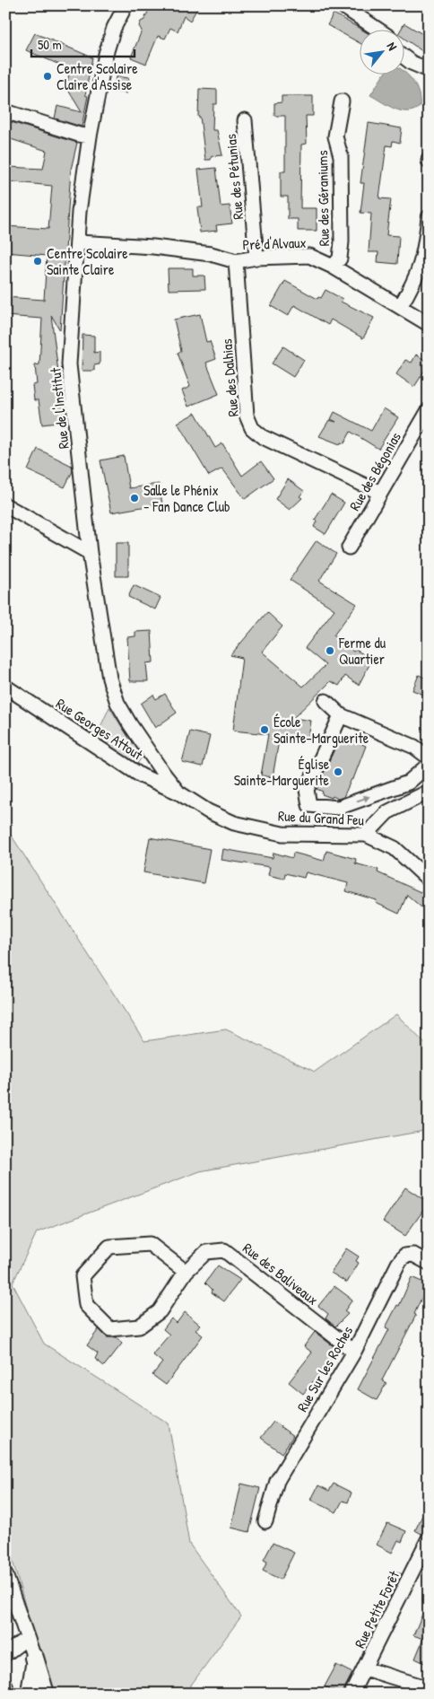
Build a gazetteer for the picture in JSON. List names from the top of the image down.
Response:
{
  "streets": {
    "street": [
      "Rue des Pétunias",
      "Rue des Géraniums",
      "Pré d'Alvaux",
      "Rue des Dalhias",
      "Rue de l'Institut",
      "Rue des Bégonias",
      "Rue Georges Attout",
      "Rue du Grand Feu",
      "Rue des Baliveaux",
      "Rue Sur les Roches",
      "Rue Petite Forêt"
    ]
  },
  "crossings": [
    ["Rue des Pétunias", "Pré d'Alvaux"],
    ["Rue des Géraniums", "Pré d'Alvaux"],
    ["Pré d'Alvaux", "Rue des Dalhias"],
    ["Pré d'Alvaux", "Rue de l'Institut"],
    ["Rue des Dalhias", "Rue des Bégonias"],
    ["Rue de l'Institut", "Rue Georges Attout"],
    ["Rue de l'Institut", "Rue du Grand Feu"],
    ["Rue Georges Attout", "Rue du Grand Feu"],
    ["Rue des Baliveaux", "Rue Sur les Roches"]
  ],
  "places": [
    "Centre Scolaire Claire d'Assise",
    "Centre Scolaire Sainte Claire",
    "Salle le Phénix - Fan Dance Club",
    "Ferme du Quartier",
    "École Sainte-Marguerite",
    "Église Sainte-Marguerite"
  ],
  "scale_bar": "50 m",
  "north": "top right"
}
